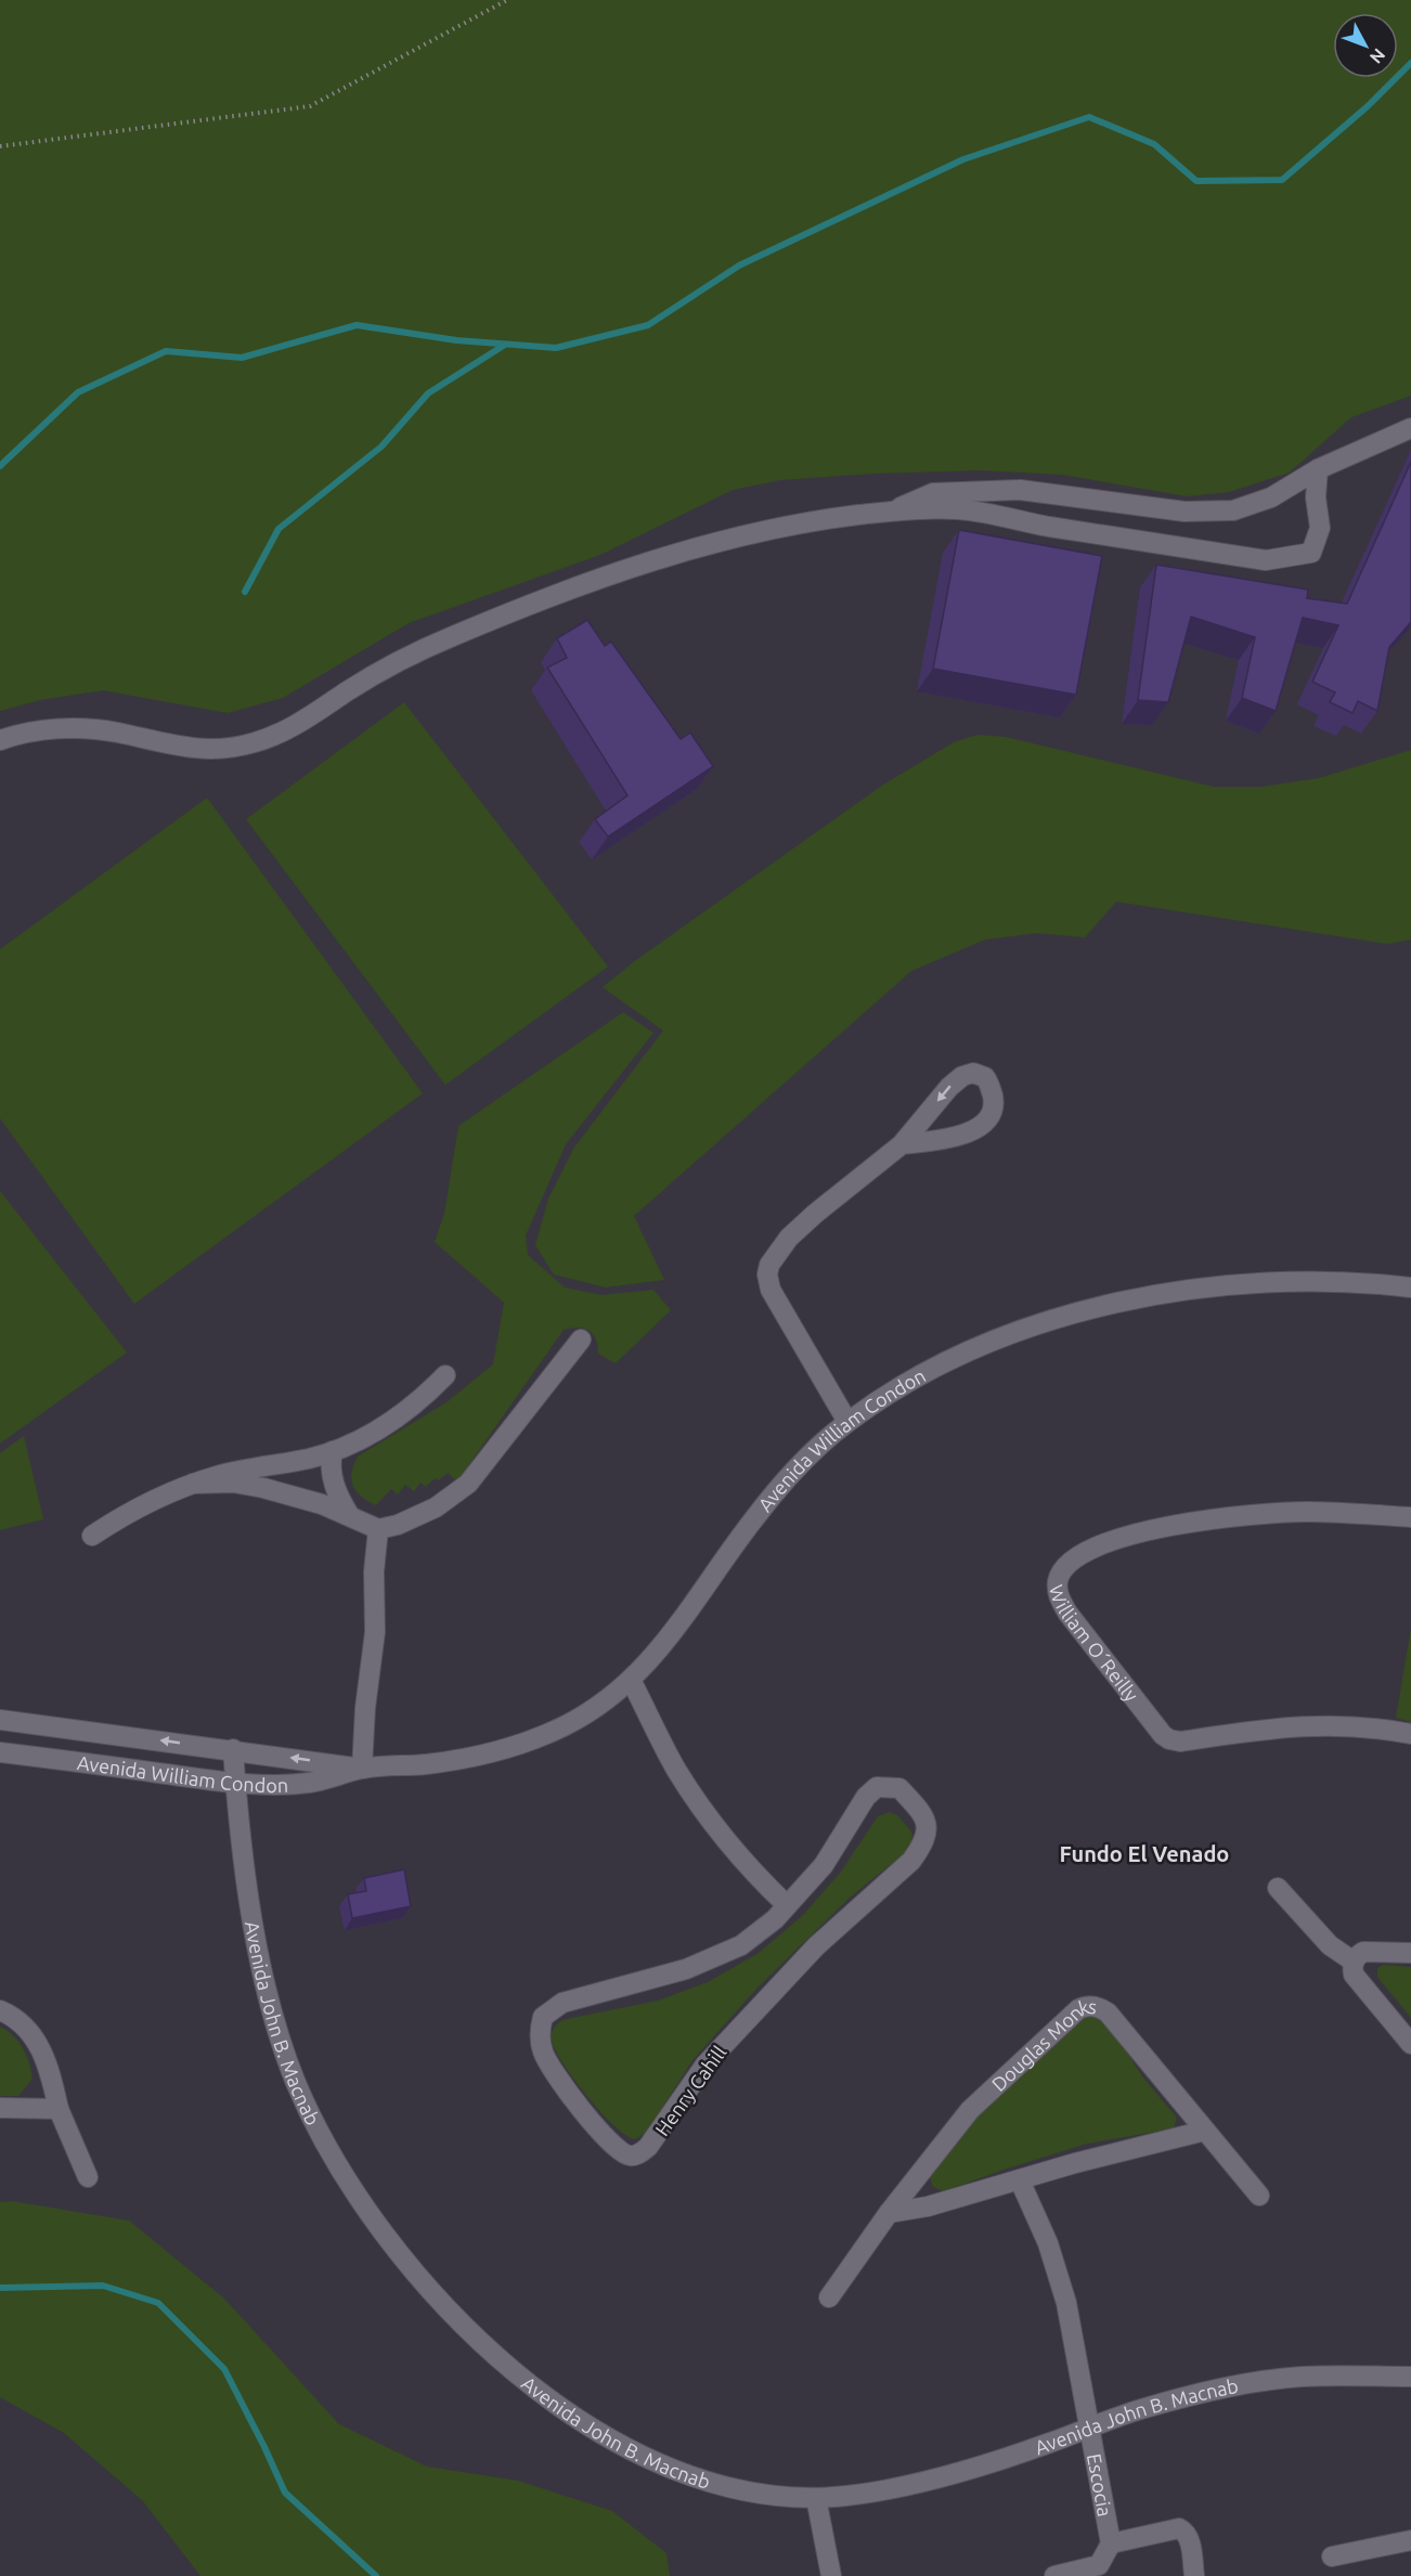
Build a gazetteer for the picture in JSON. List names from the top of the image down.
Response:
{
  "streets": {
    "street": [
      "Avenida William Condon",
      "William O´Reilly",
      "Avenida John B. Macnab",
      "Douglas Monks",
      "Henry Cahill",
      "Escocia"
    ]
  },
  "crossings": [
    ["Avenida William Condon", "Avenida John B. Macnab"],
    ["Avenida John B. Macnab", "Escocia"]
  ],
  "districts": ["Fundo El Venado"],
  "north": "bottom right"
}
